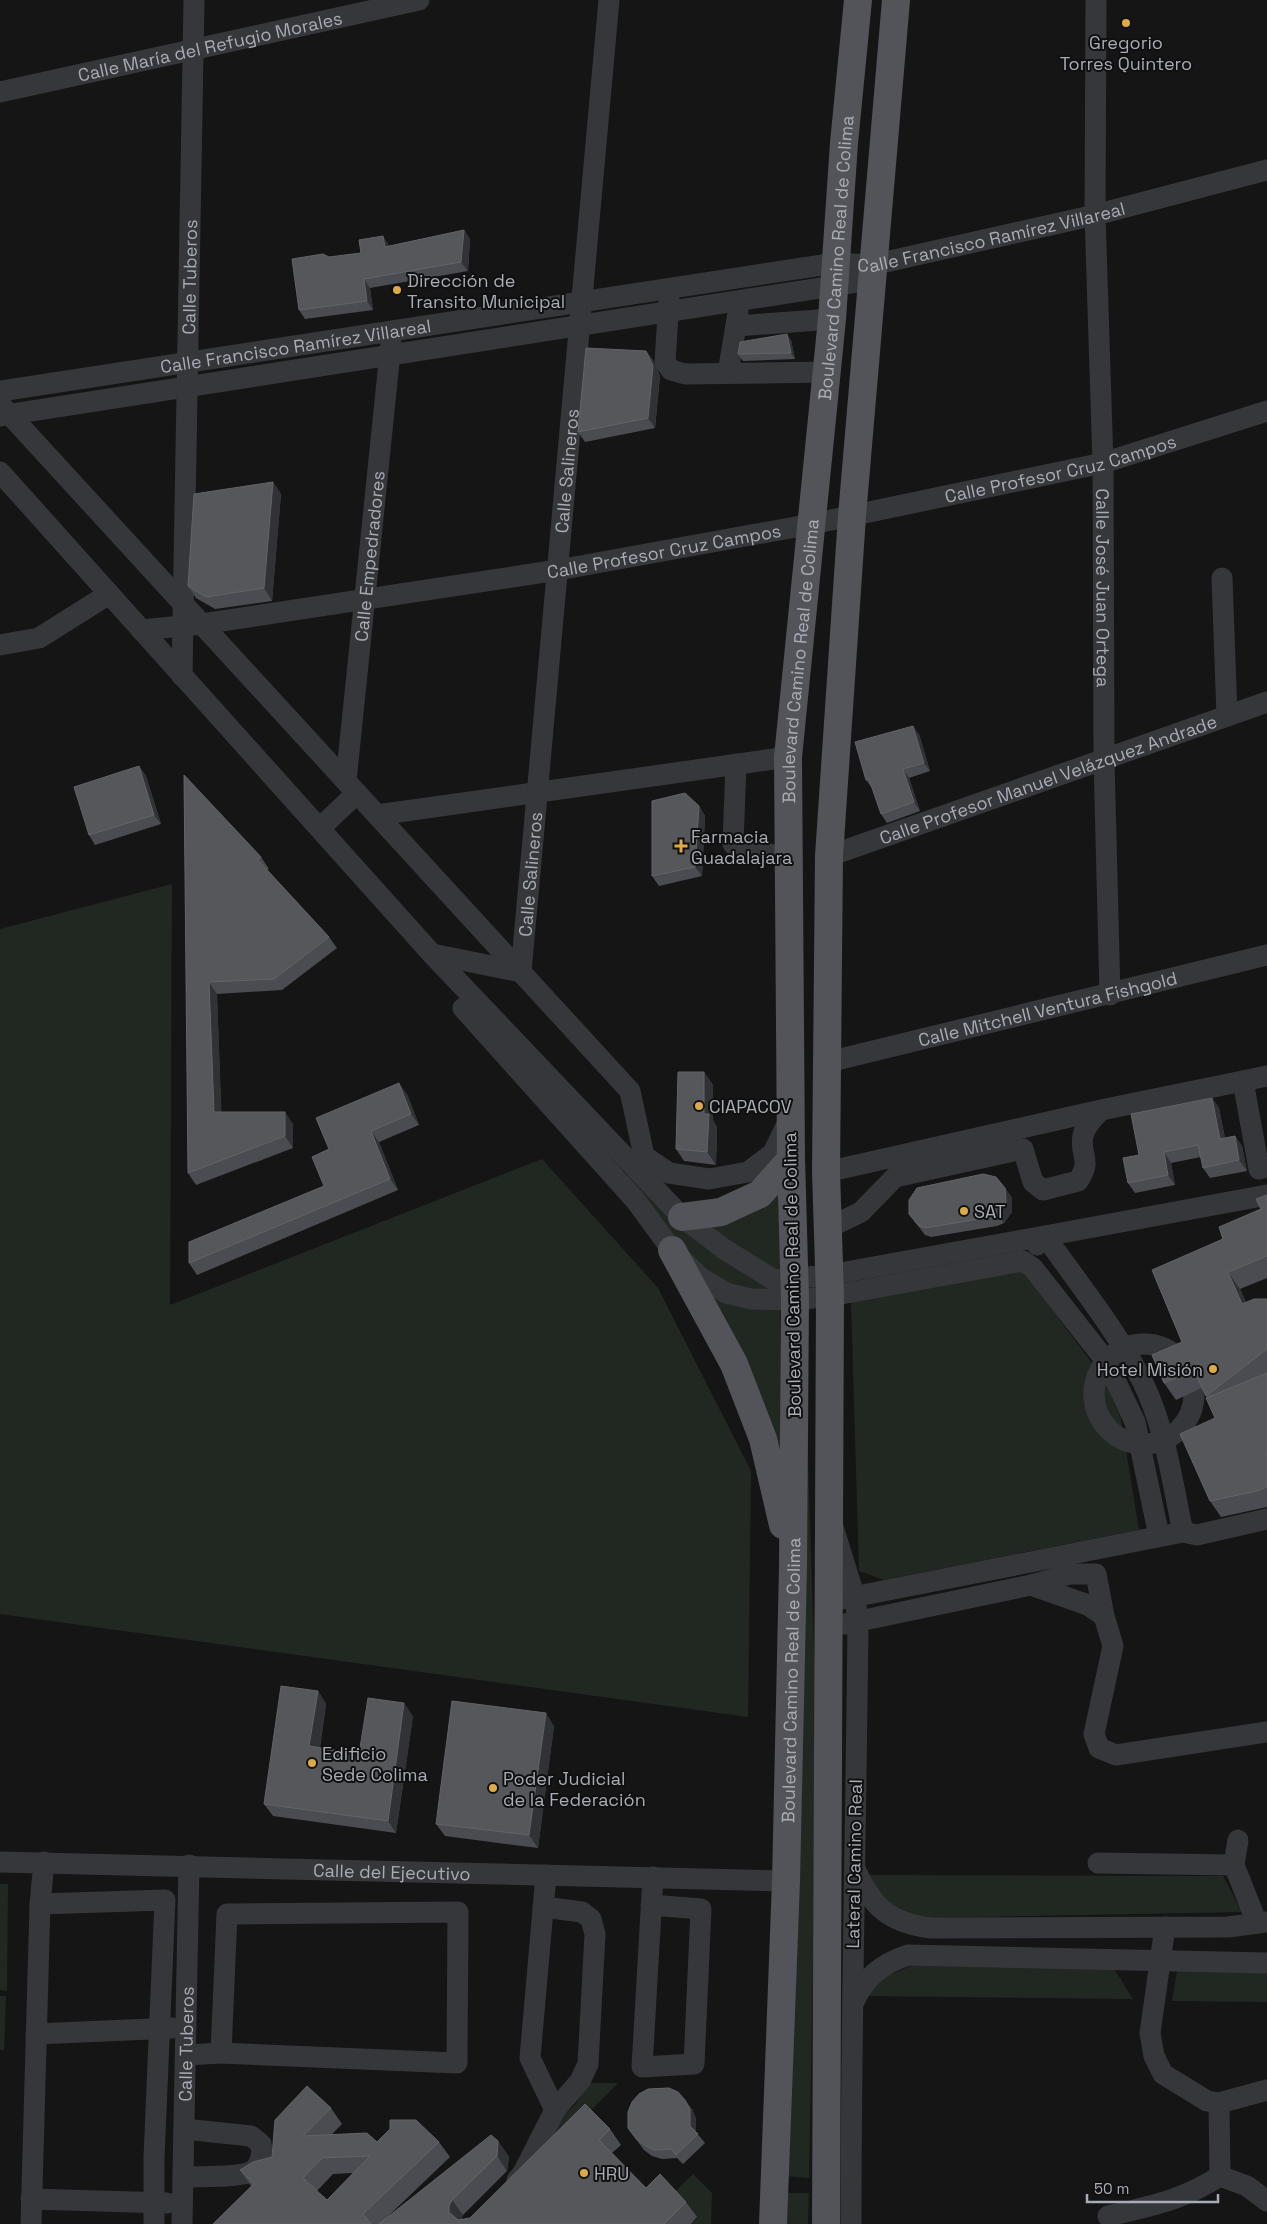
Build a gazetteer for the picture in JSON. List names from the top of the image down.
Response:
{
  "streets": {
    "main road": ["Boulevard Camino Real de Colima"],
    "street": [
      "Calle María del Refugio Morales",
      "Calle Francisco Ramírez Villareal",
      "Calle Tuberos",
      "Calle Profesor Cruz Campos",
      "Calle Salineros",
      "Calle Empedradores",
      "Calle José Juan Ortega",
      "Calle Profesor Manuel Velázquez Andrade",
      "Calle Mitchell Ventura Fishgold",
      "Lateral Camino Real",
      "Calle del Ejecutivo"
    ]
  },
  "crossings": [
    ["Calle María del Refugio Morales", "Calle Tuberos"],
    ["Calle Francisco Ramírez Villareal", "Boulevard Camino Real de Colima"],
    ["Calle Francisco Ramírez Villareal", "Calle Tuberos"],
    ["Calle Francisco Ramírez Villareal", "Calle Salineros"],
    ["Calle Francisco Ramírez Villareal", "Calle Empedradores"],
    ["Calle Francisco Ramírez Villareal", "Calle José Juan Ortega"],
    ["Boulevard Camino Real de Colima", "Calle Profesor Cruz Campos"],
    ["Boulevard Camino Real de Colima", "Calle Profesor Manuel Velázquez Andrade"],
    ["Boulevard Camino Real de Colima", "Calle Mitchell Ventura Fishgold"],
    ["Boulevard Camino Real de Colima", "Lateral Camino Real"],
    ["Boulevard Camino Real de Colima", "Calle del Ejecutivo"],
    ["Calle Tuberos", "Calle Profesor Cruz Campos"],
    ["Calle Tuberos", "Calle del Ejecutivo"],
    ["Calle Profesor Cruz Campos", "Calle Salineros"],
    ["Calle Profesor Cruz Campos", "Calle Empedradores"],
    ["Calle Profesor Cruz Campos", "Calle José Juan Ortega"],
    ["Calle José Juan Ortega", "Calle Profesor Manuel Velázquez Andrade"],
    ["Calle José Juan Ortega", "Calle Mitchell Ventura Fishgold"]
  ],
  "places": {
    "other": [
      "Gregorio Torres Quintero",
      "Dirección de Transito Municipal",
      "CIAPACOV",
      "SAT",
      "Hotel Misión",
      "Edificio Sede Colima",
      "Poder Judicial de la Federación",
      "HRU"
    ],
    "health": ["Farmacia Guadalajara"]
  },
  "scale_bar": "50 m"
}
